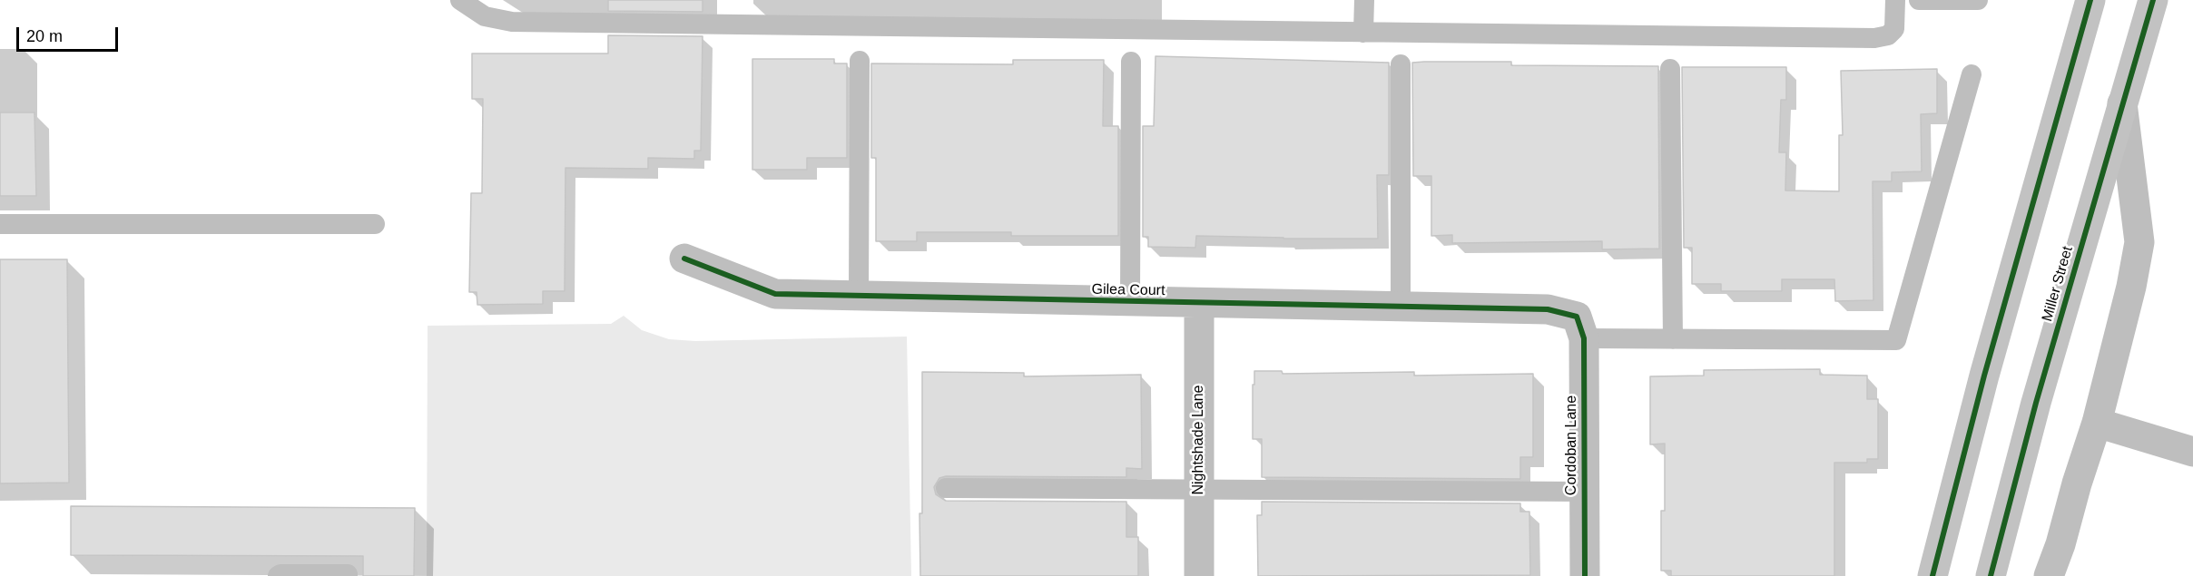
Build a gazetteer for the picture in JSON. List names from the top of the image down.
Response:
{
  "streets": {
    "street": [
      "Miller Street",
      "Gilea Court",
      "Nightshade Lane",
      "Cordoban Lane"
    ]
  },
  "crossings": [
    ["Gilea Court", "Nightshade Lane"],
    ["Gilea Court", "Cordoban Lane"]
  ],
  "scale_bar": "20 m"
}
